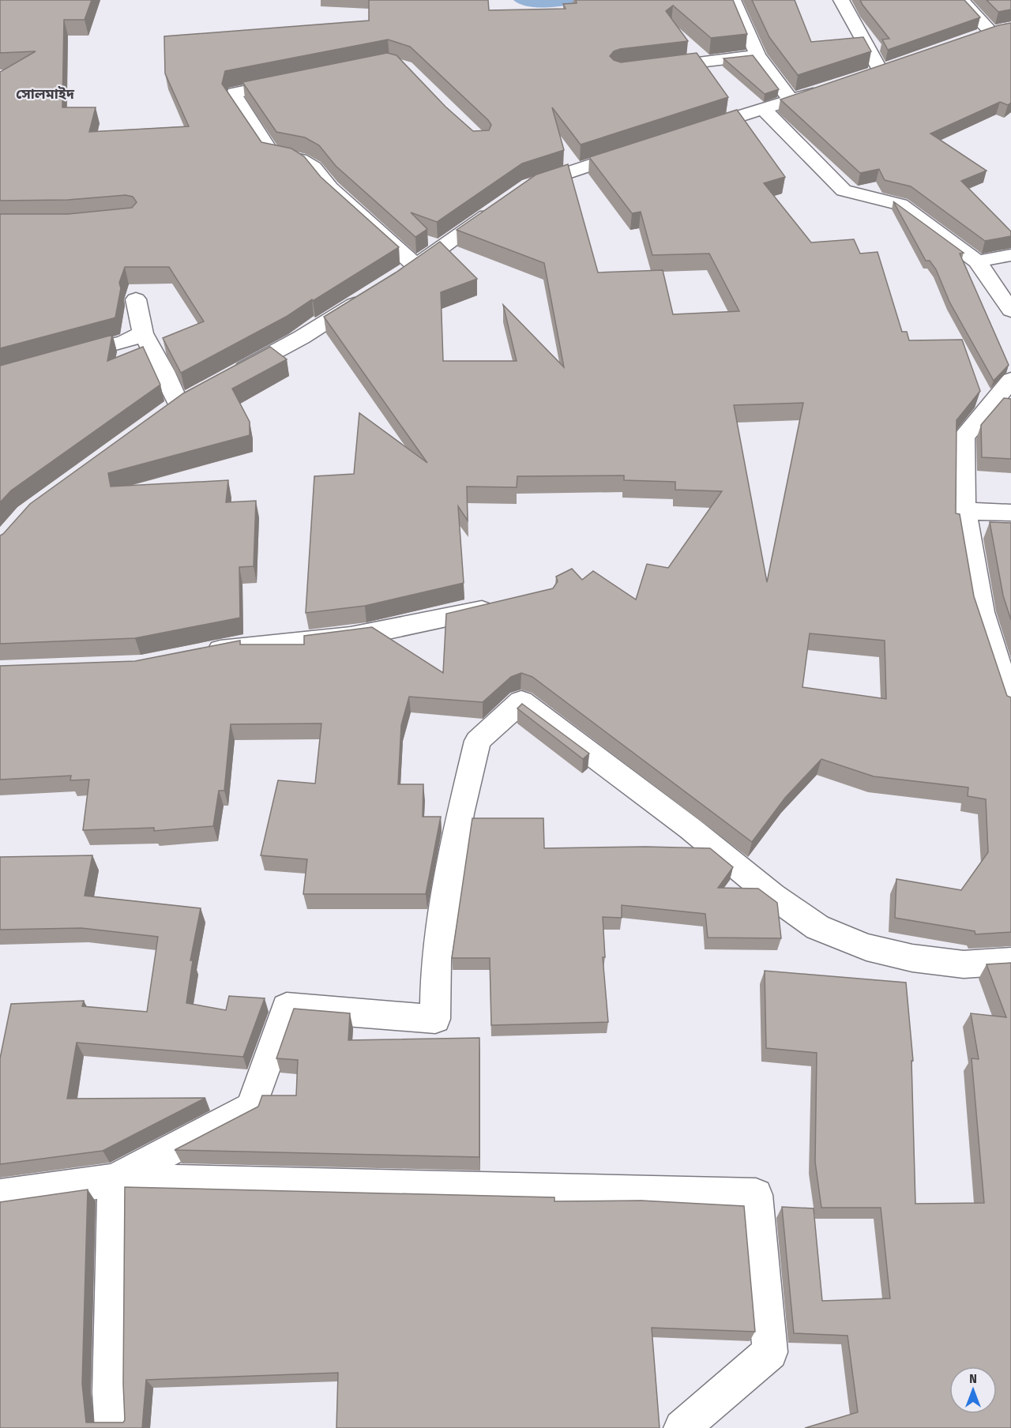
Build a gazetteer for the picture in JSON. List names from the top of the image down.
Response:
{
  "districts": ["সোলমাইদ"],
  "north": "top"
}
